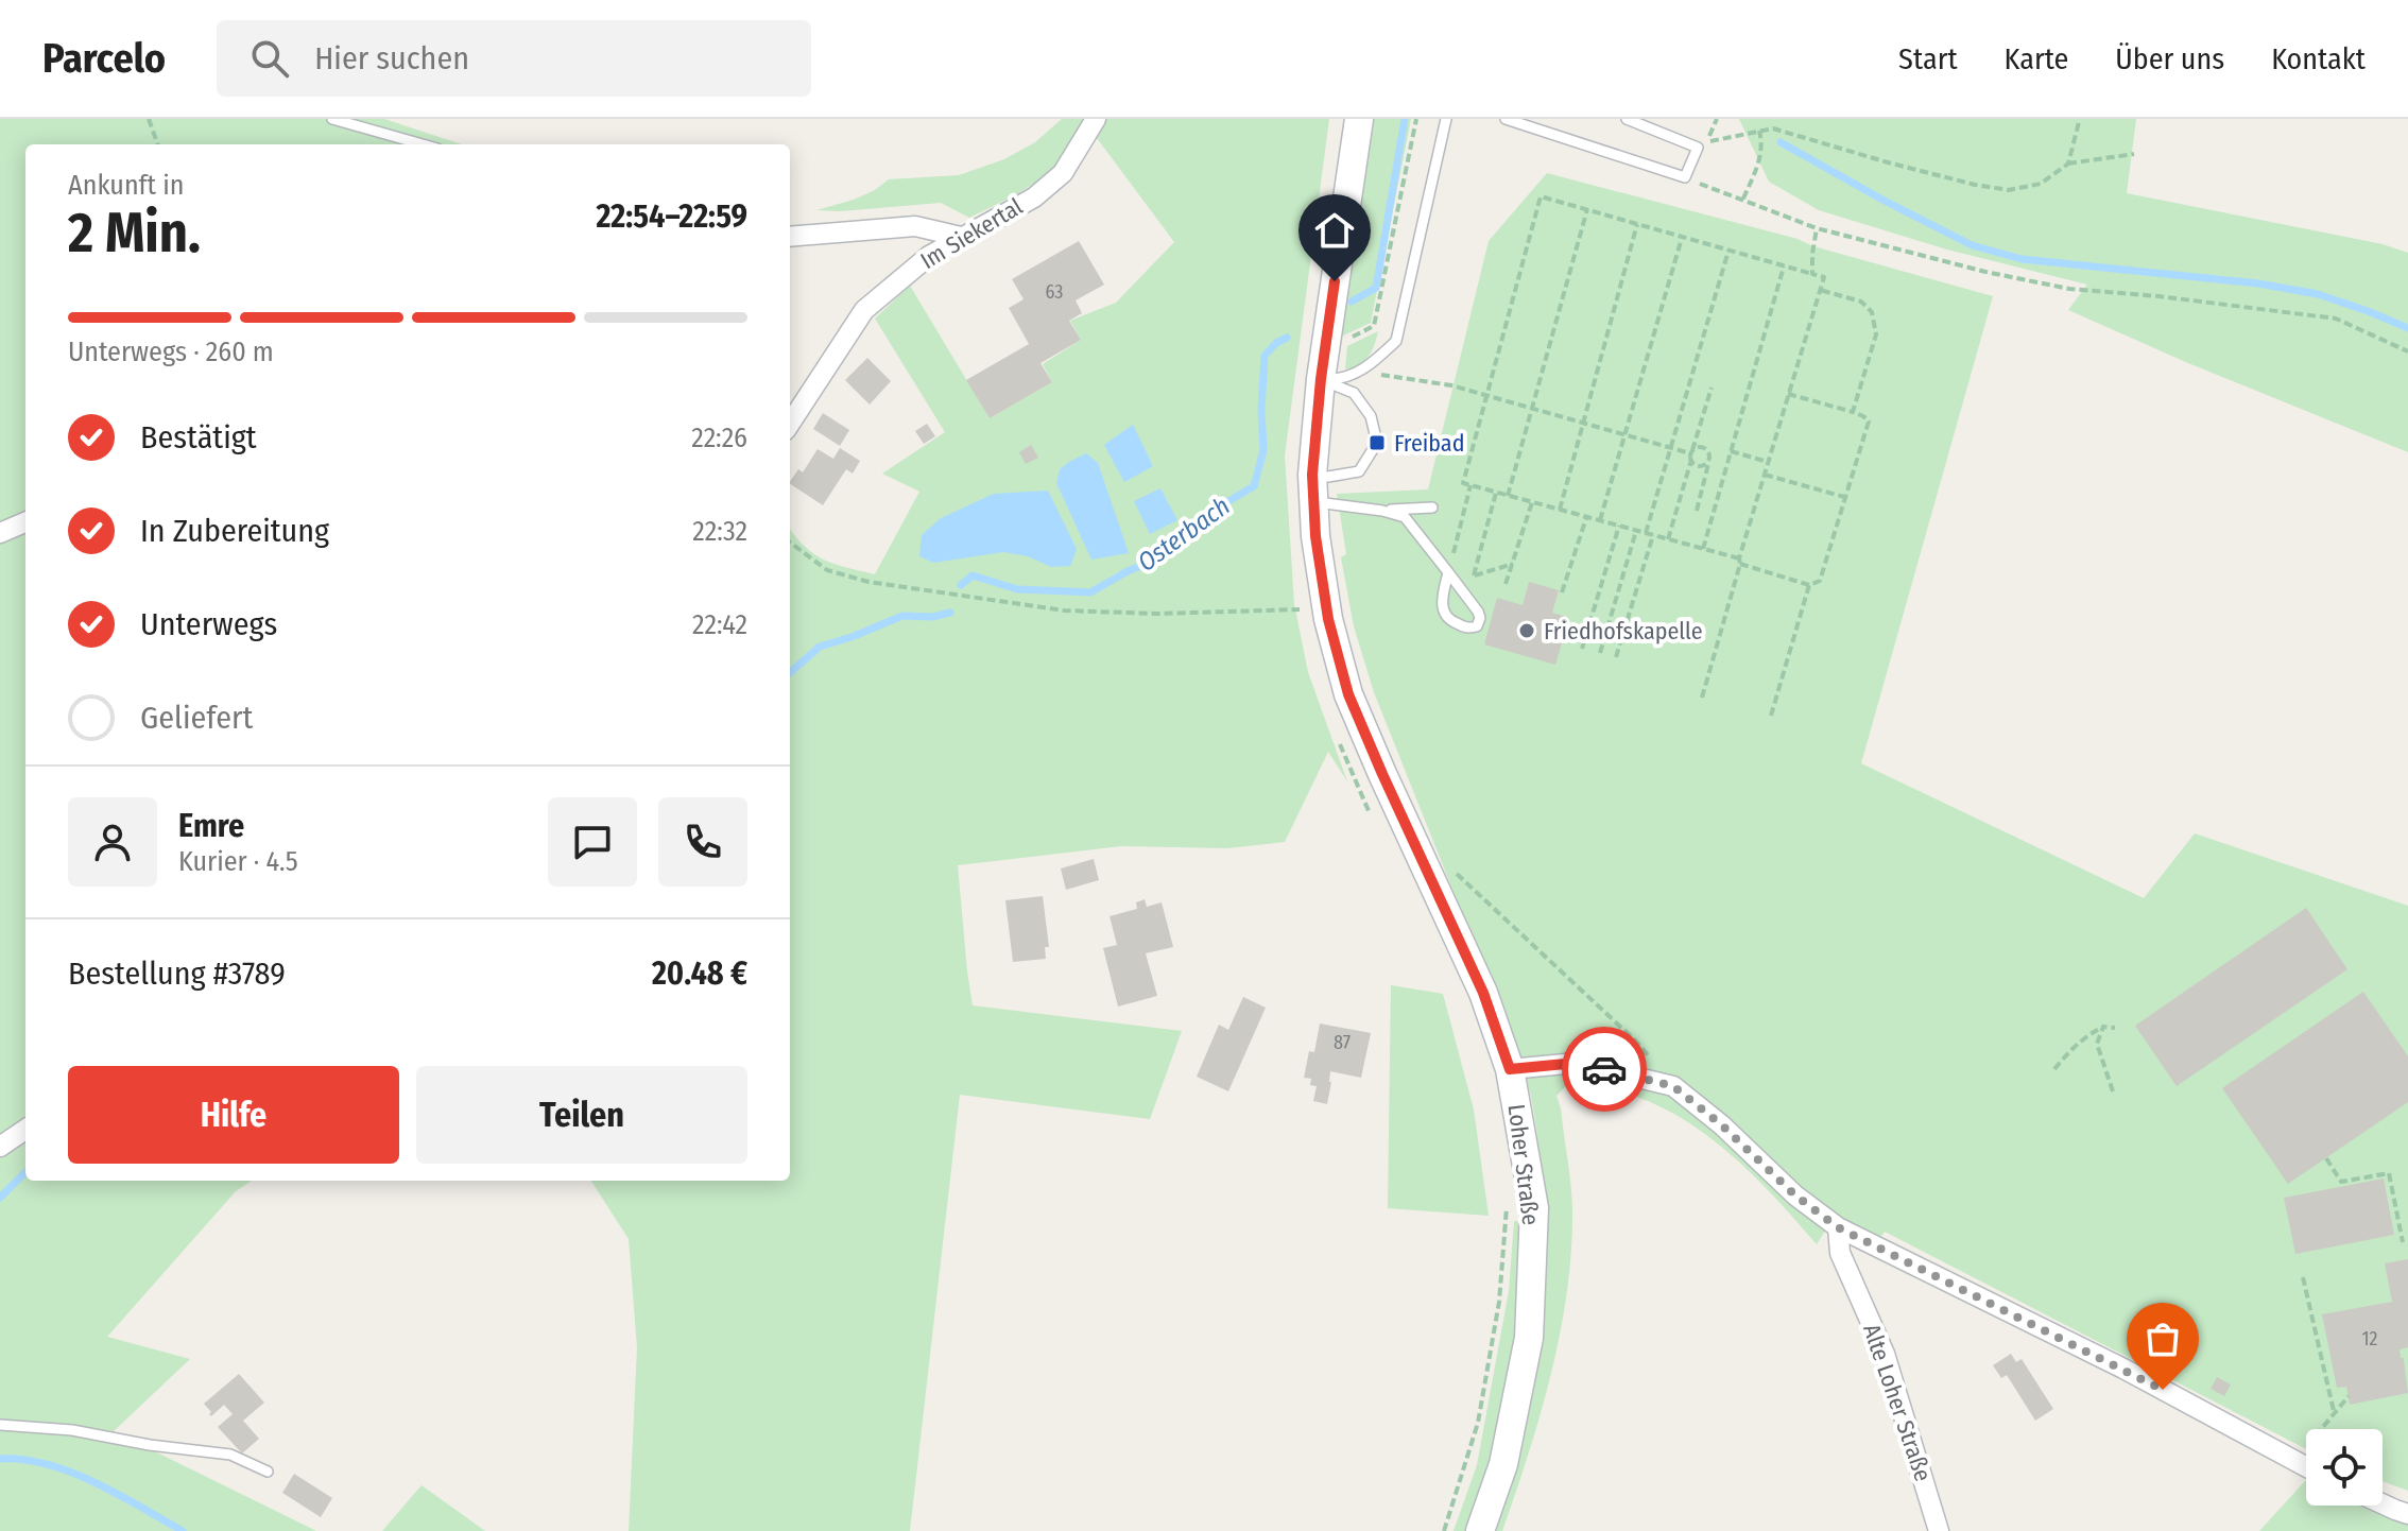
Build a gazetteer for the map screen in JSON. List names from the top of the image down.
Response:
{
  "streets": {
    "street": ["Im Siekertal", "Loher Straße", "Alte Loher Straße"]
  },
  "water": ["Osterbach"],
  "places": {
    "transit": ["Freibad"],
    "other": ["Friedhofskapelle"]
  },
  "house_numbers": ["63", "87", "12"],
  "page": {
    "header": "Parcelo",
    "search": "Hier suchen",
    "nav": [
      "Start",
      "Karte",
      "Über uns",
      "Kontakt"
    ],
    "heading": ["2 Min.", "Ankunft in", "22:54–22:59"],
    "panel": [
      "Emre",
      "Kurier · 4.5",
      "Bestellung #3789",
      "20.48 €"
    ],
    "bar": "Unterwegs · 260 m",
    "list": [
      ["Bestätigt", "22:26"],
      ["In Zubereitung", "22:32"],
      ["Unterwegs", "22:42"],
      "Geliefert"
    ],
    "buttons": ["Hilfe", "Teilen"]
  }
}
